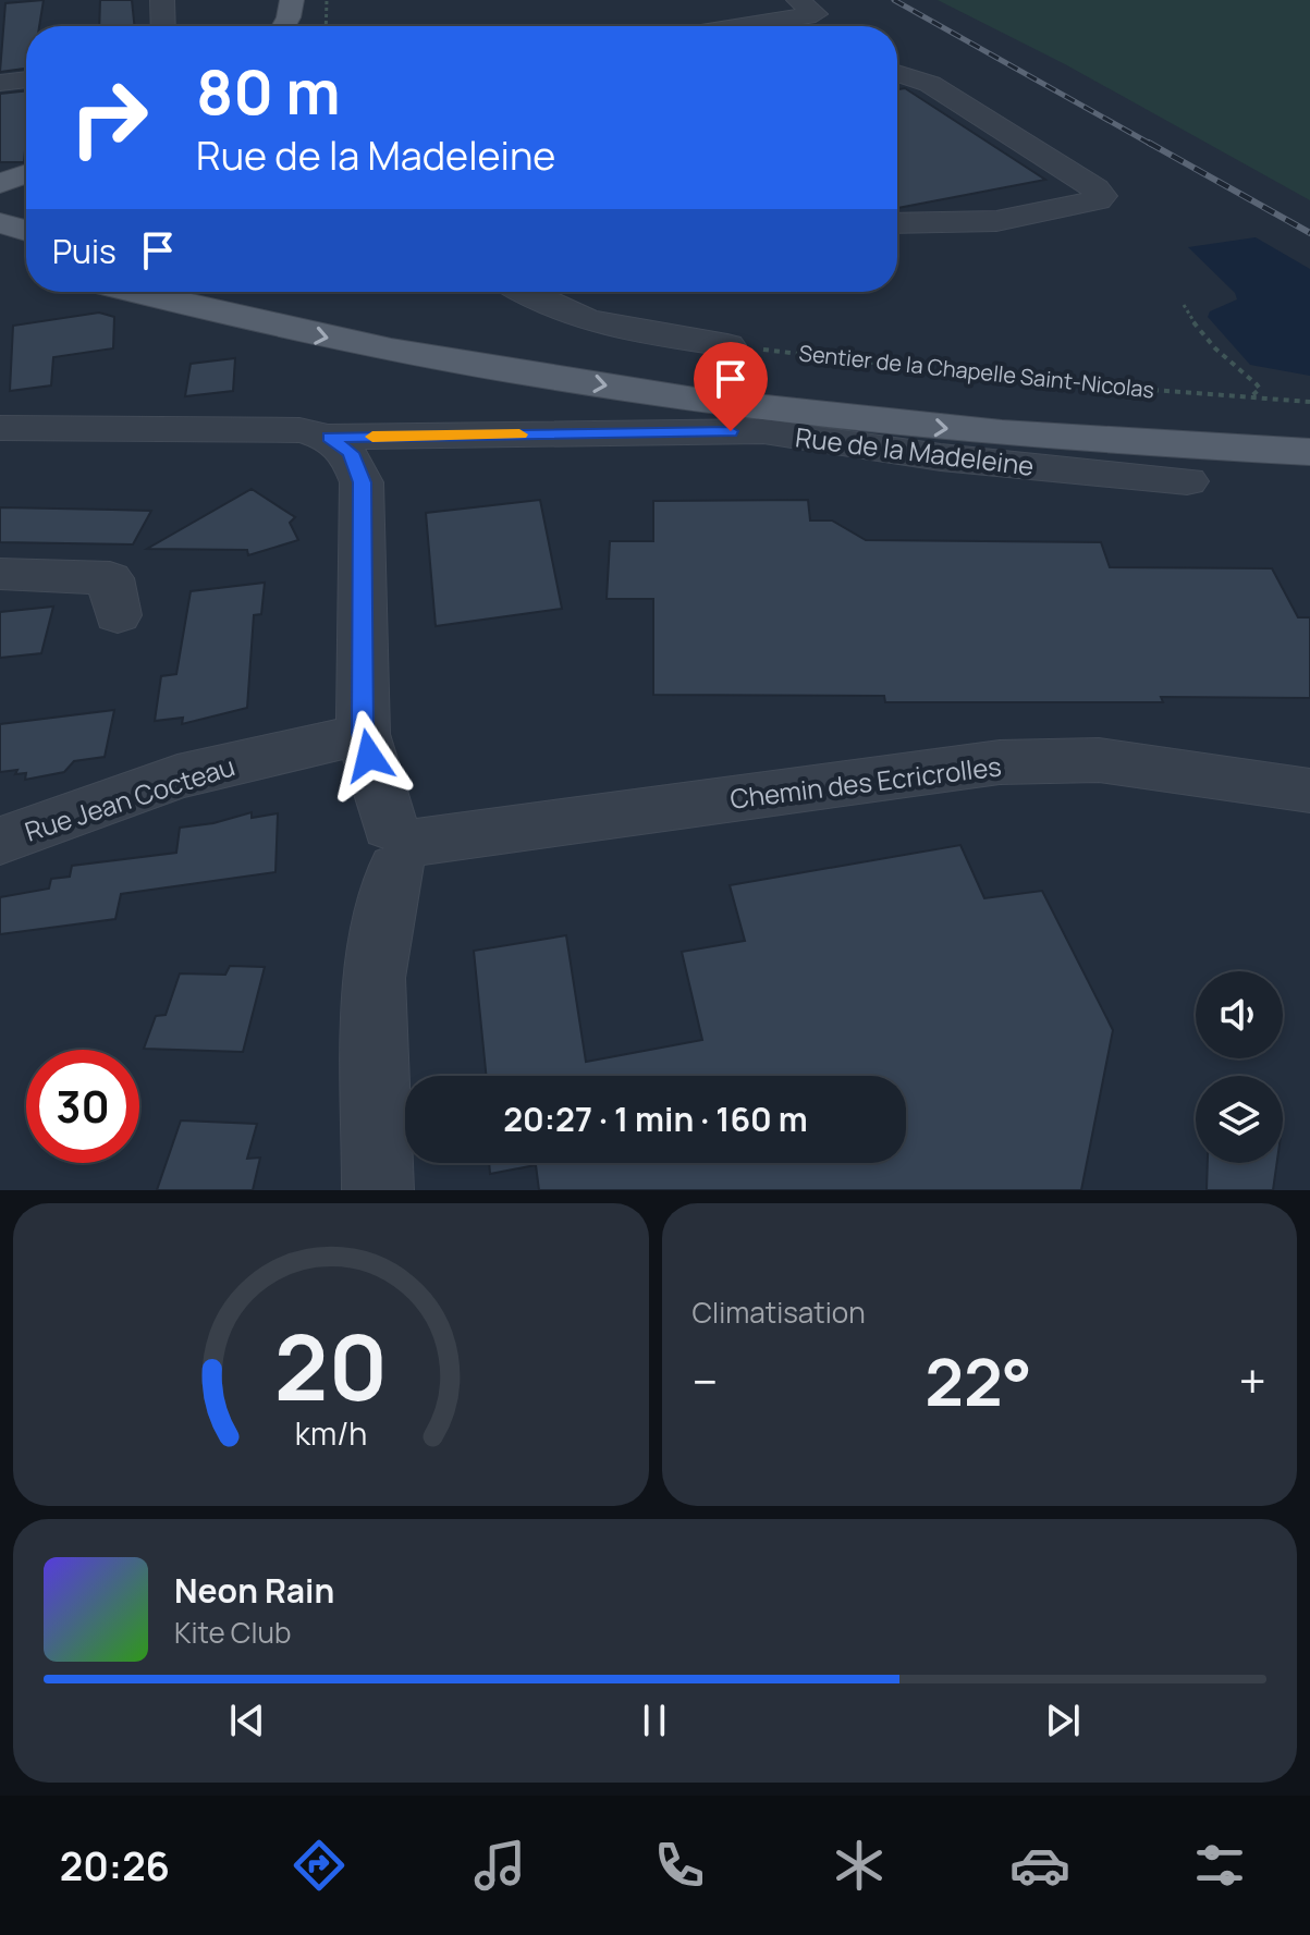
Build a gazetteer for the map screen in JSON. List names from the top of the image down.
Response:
{
  "streets": {
    "street": ["Rue de la Madeleine", "Chemin des Ecricrolles", "Rue Jean Cocteau"],
    "path": ["Sentier de la Chapelle Saint-Nicolas"]
  },
  "page": {
    "turn": ["80 m", "Rue de la Madeleine"],
    "then": "Puis",
    "limit": "30",
    "trip": "20:27 · 1 min · 160 m",
    "tile": "Climatisation",
    "heat": ["−", "22°", "+"],
    "song": ["Neon Rain", "Kite Club"],
    "tabs": "20:26",
    "gauge": ["20", "km/h"]
  }
}
